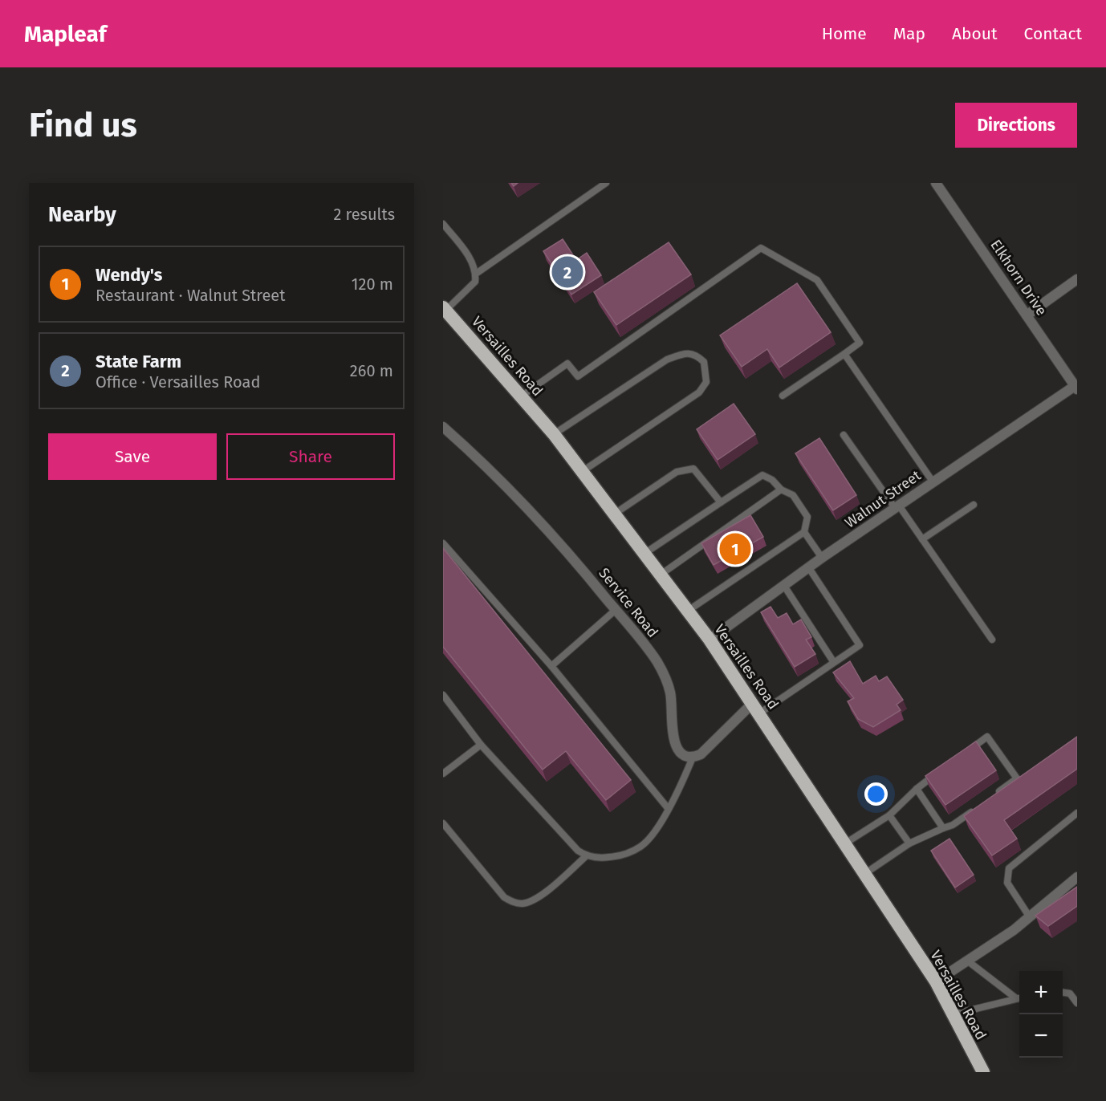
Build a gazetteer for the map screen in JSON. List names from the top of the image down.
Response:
{
  "streets": {
    "highway": ["Versailles Road"],
    "street": ["Elkhorn Drive", "Walnut Street", "Service Road"]
  },
  "crossings": [
    ["Elkhorn Drive", "Walnut Street"],
    ["Versailles Road", "Walnut Street"]
  ],
  "page": {
    "header": "Mapleaf",
    "nav": [
      "Home",
      "Map",
      "About",
      "Contact"
    ],
    "buttons": [
      "Directions",
      ["Save", "Share"]
    ],
    "title": "Find us",
    "heading": ["Nearby", "2 results"],
    "list": [
      {
        "mark": "1",
        "name": "Wendy's",
        "note": "Restaurant · Walnut Street",
        "value": "120 m"
      },
      {
        "mark": "2",
        "name": "State Farm",
        "note": "Office · Versailles Road",
        "value": "260 m"
      }
    ],
    "pins": ["2", "1"],
    "map_buttons": ["+", "−"]
  }
}
